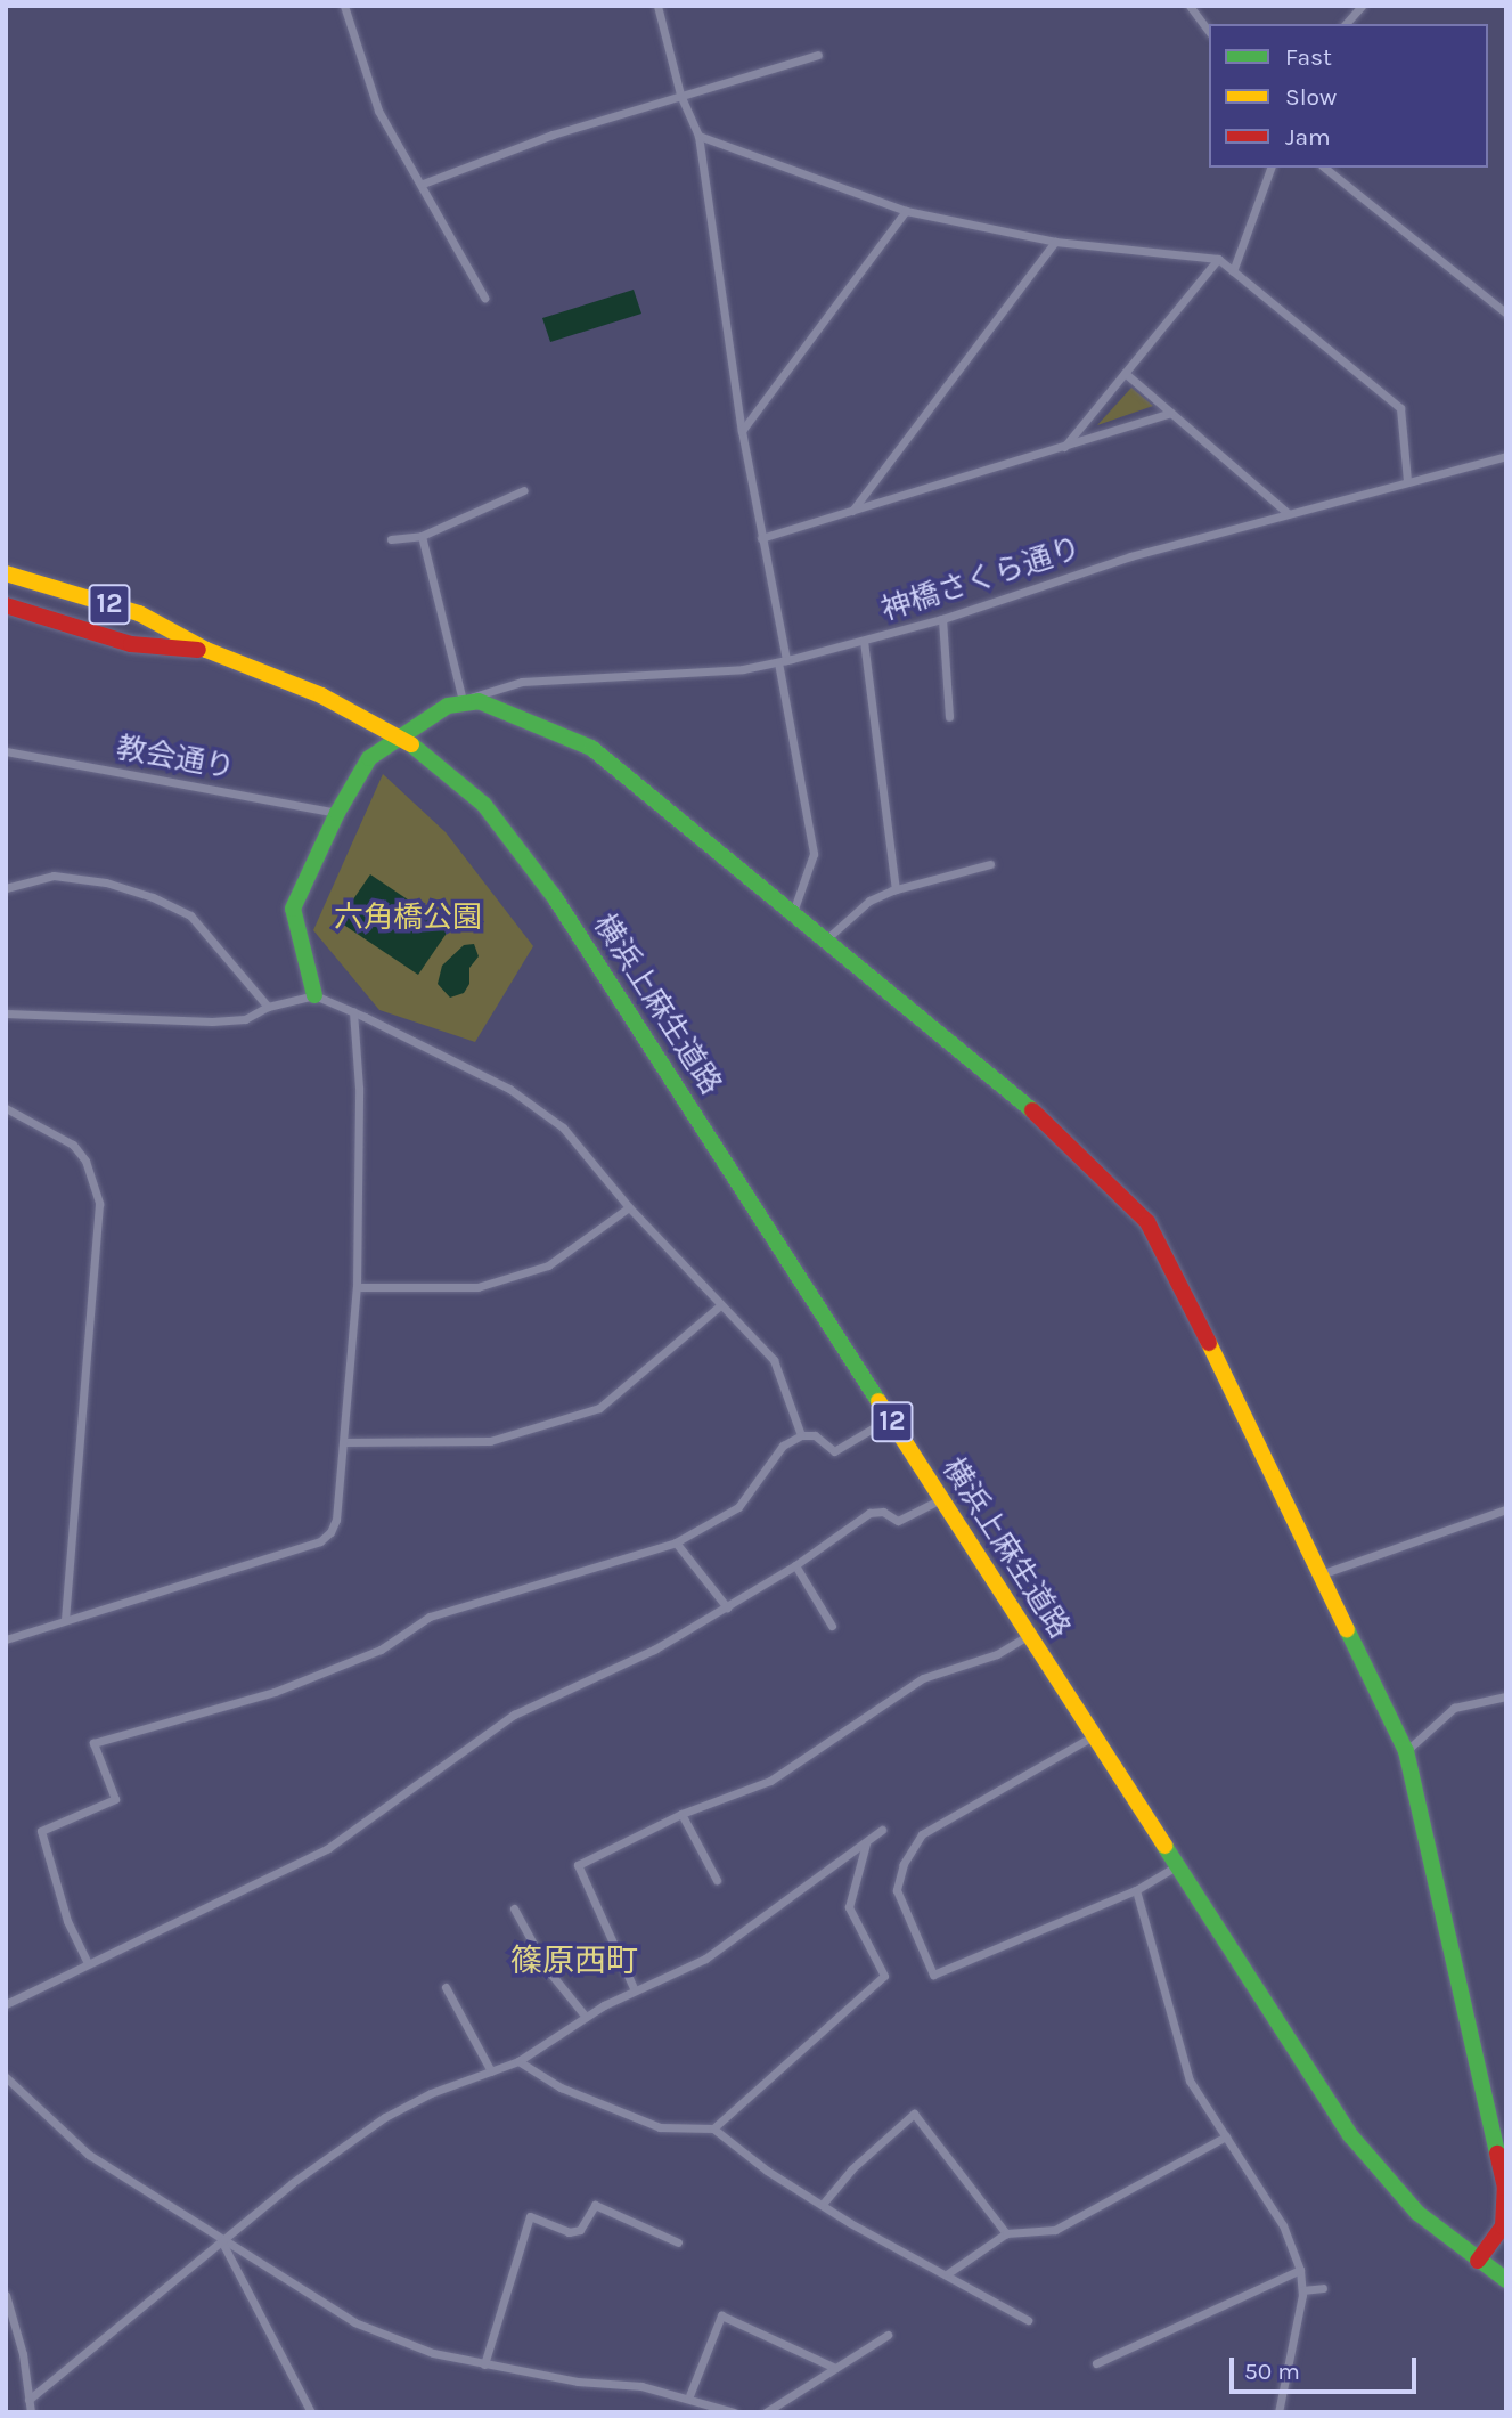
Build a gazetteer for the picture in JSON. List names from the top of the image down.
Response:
{
  "streets": {
    "main road": ["12", "横浜上麻生道路"],
    "street": ["神橋さくら通り", "教会通り"]
  },
  "districts": ["篠原西町"],
  "parks": ["六角橋公園"],
  "legend": ["Fast", "Slow", "Jam"],
  "scale_bar": "50 m"
}
